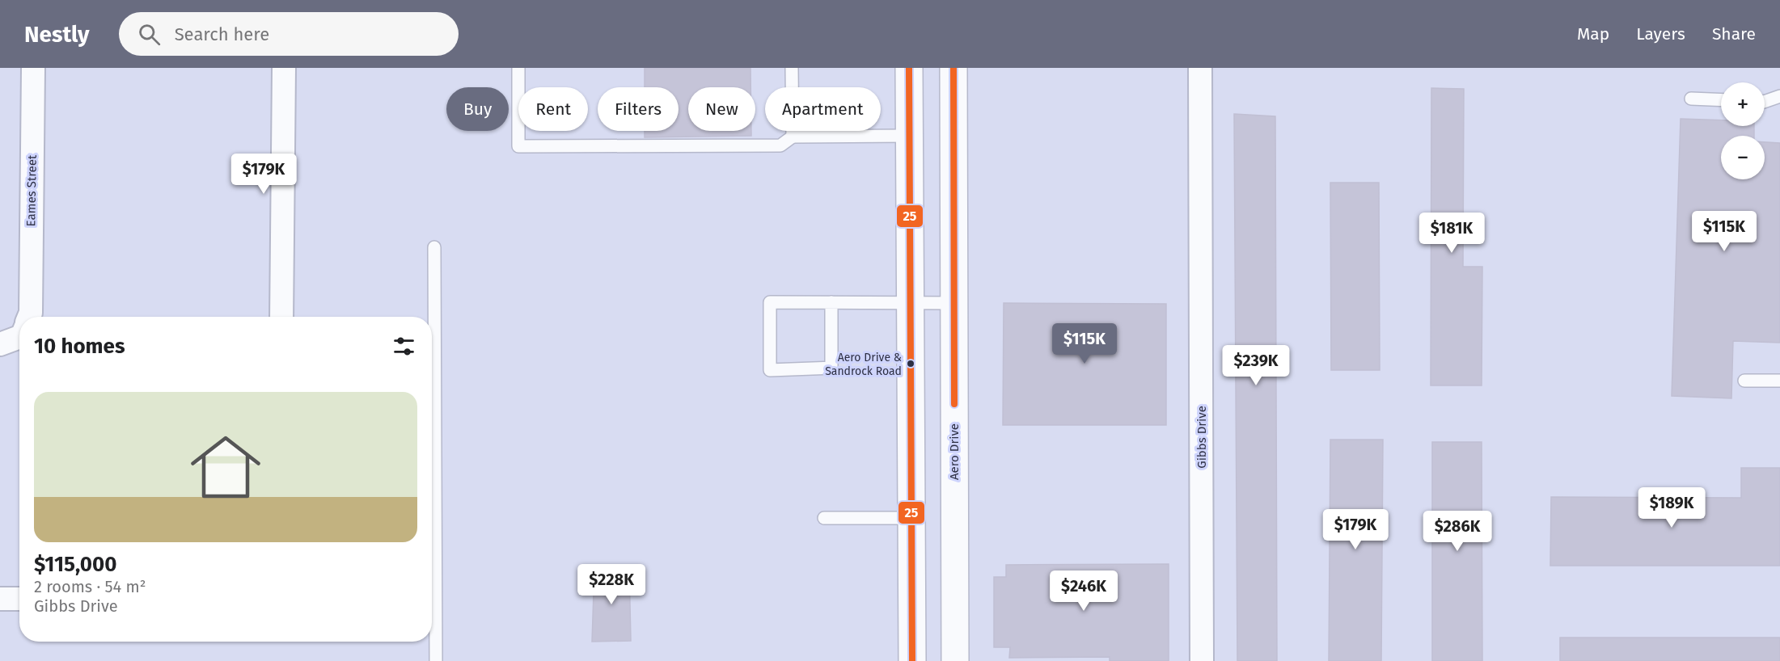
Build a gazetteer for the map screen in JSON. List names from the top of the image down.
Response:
{
  "streets": {
    "main road": ["Aero Drive"],
    "street": ["Eames Street", "Gibbs Drive"]
  },
  "places": ["Aero Drive & Sandrock Road"],
  "lines": ["transit line 25"],
  "page": {
    "header": "Nestly",
    "search": "Search here",
    "nav": ["Map", "Layers", "Share"],
    "map_buttons": ["+", "−"],
    "chip": [
      "Buy",
      "Rent",
      "Filters",
      "New",
      "Apartment"
    ],
    "price": [
      "$179K",
      "$115K",
      "$181K",
      "$115K",
      "$239K",
      "$189K",
      "$179K",
      "$286K",
      "$228K",
      "$246K"
    ],
    "heading": "10 homes",
    "list": [
      {
        "name": "$115,000",
        "note": "2 rooms · 54 m² · Gibbs Drive"
      }
    ]
  }
}
